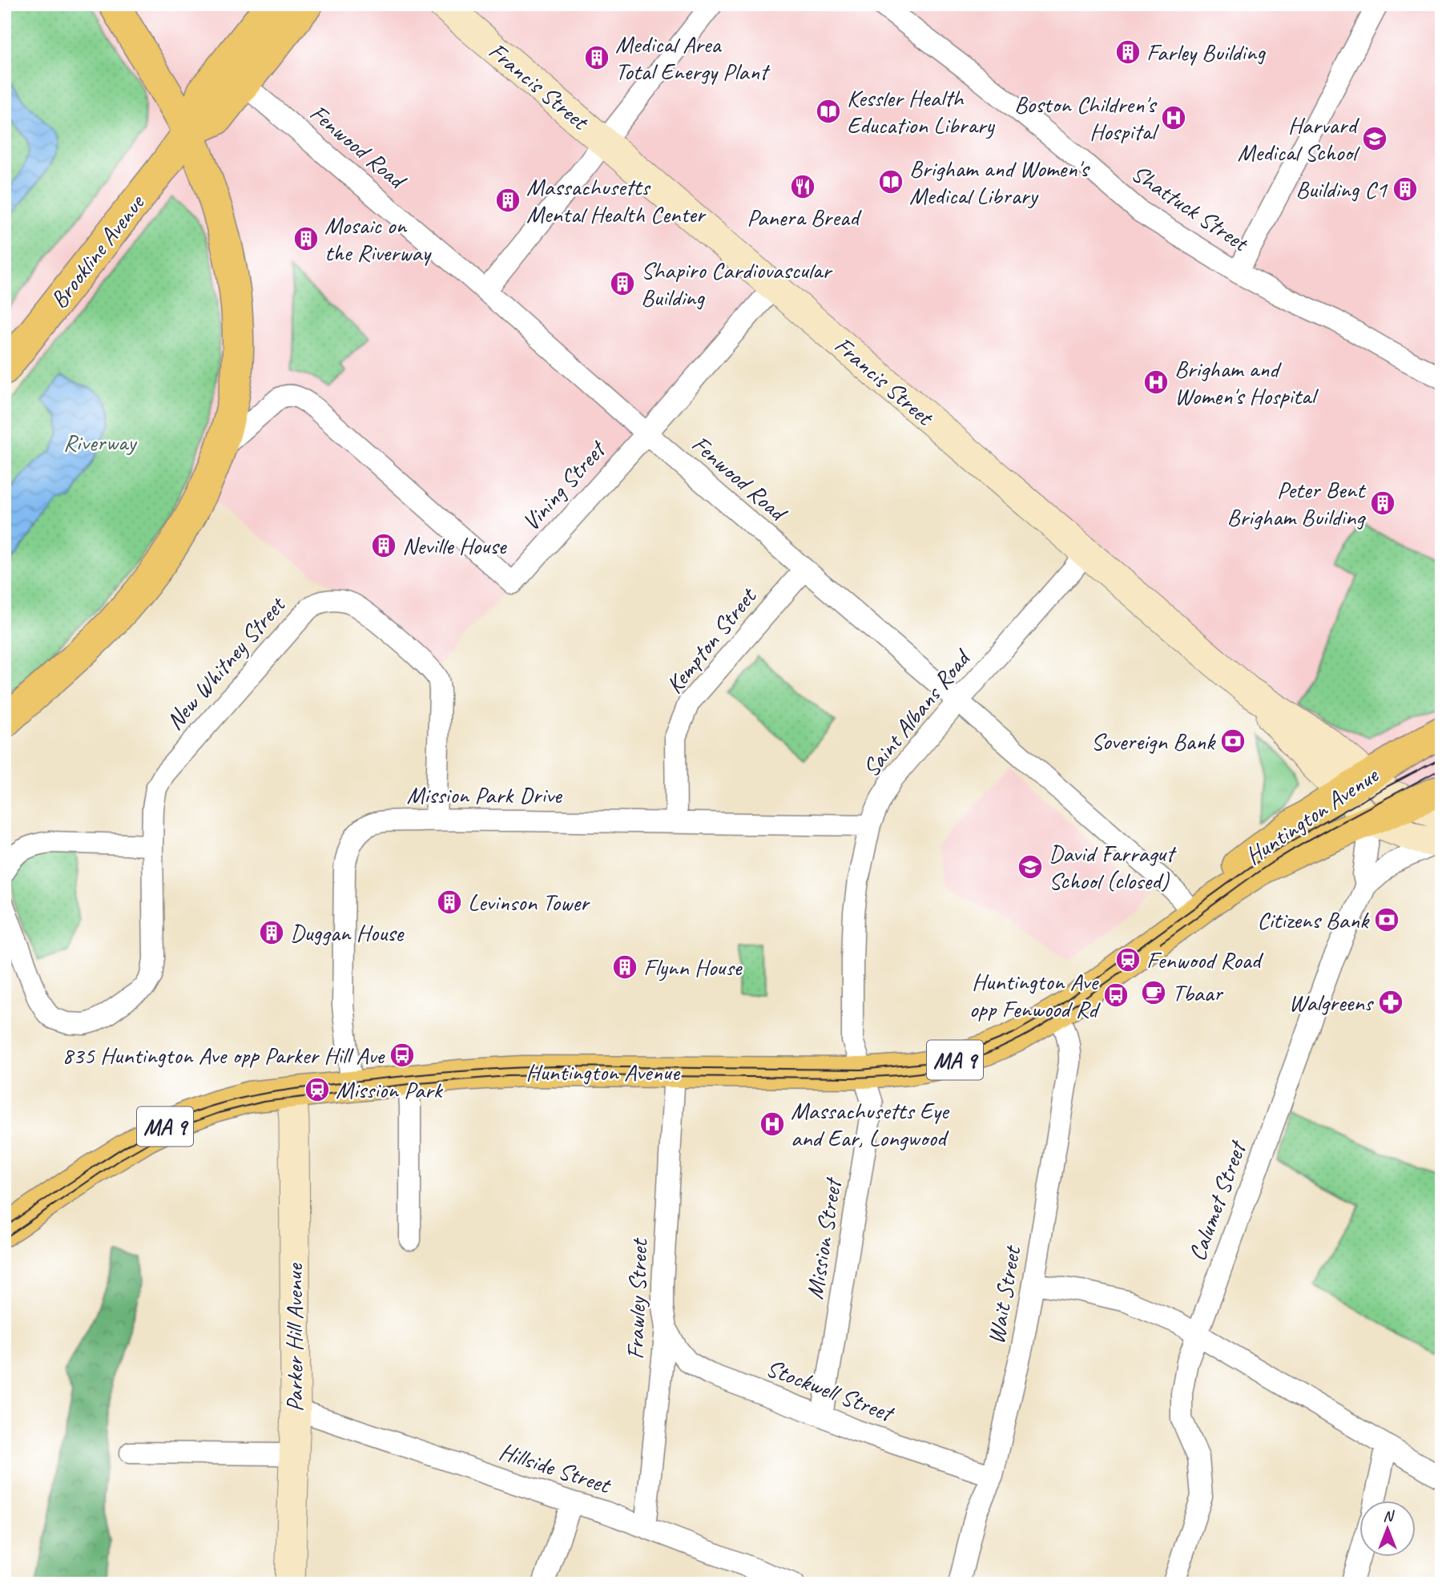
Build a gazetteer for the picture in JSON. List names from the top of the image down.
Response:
{
  "streets": {
    "main road": [
      "Francis Street",
      "Brookline Avenue",
      "Huntington Avenue",
      "MA 9",
      "Parker Hill Avenue"
    ],
    "street": [
      "Fenwood Road",
      "Shattuck Street",
      "Vining Street",
      "Kempton Street",
      "New Whitney Street",
      "Saint Albans Road",
      "Mission Park Drive",
      "Calumet Street",
      "Mission Street",
      "Wait Street",
      "Frawley Street",
      "Stockwell Street",
      "Hillside Street"
    ]
  },
  "crossings": [
    ["Francis Street", "Vining Street"],
    ["Francis Street", "Saint Albans Road"],
    ["Francis Street", "Huntington Avenue"],
    ["Francis Street", "Calumet Street"],
    ["Fenwood Road", "Brookline Avenue"],
    ["Fenwood Road", "Vining Street"],
    ["Fenwood Road", "Kempton Street"],
    ["Fenwood Road", "Saint Albans Road"],
    ["Fenwood Road", "Huntington Avenue"],
    ["Kempton Street", "Mission Park Drive"],
    ["New Whitney Street", "Mission Park Drive"],
    ["Saint Albans Road", "Mission Park Drive"],
    ["Saint Albans Road", "Huntington Avenue"],
    ["Saint Albans Road", "Mission Street"],
    ["Mission Park Drive", "Huntington Avenue"],
    ["Huntington Avenue", "Calumet Street"],
    ["Huntington Avenue", "Mission Street"],
    ["Huntington Avenue", "Wait Street"],
    ["Huntington Avenue", "Frawley Street"],
    ["Huntington Avenue", "Parker Hill Avenue"],
    ["Mission Street", "Stockwell Street"],
    ["Wait Street", "Stockwell Street"],
    ["Frawley Street", "Stockwell Street"],
    ["Frawley Street", "Hillside Street"],
    ["Parker Hill Avenue", "Hillside Street"]
  ],
  "parks": ["Riverway"],
  "places": {
    "building": [
      "Farley Building",
      "Medical Area Total Energy Plant",
      "Building C1",
      "Massachusetts Mental Health Center",
      "Mosaic on the Riverway",
      "Shapiro Cardiovascular Building",
      "Peter Bent Brigham Building",
      "Neville House",
      "Levinson Tower",
      "Duggan House",
      "Flynn House"
    ],
    "library": ["Kessler Health Education Library", "Brigham and Women's Medical Library"],
    "hospital": ["Boston Children's Hospital", "Brigham and Women's Hospital", "Massachusetts Eye and Ear, Longwood"],
    "school or university": ["Harvard Medical School", "David Farragut School (closed)"],
    "restaurant": ["Panera Bread"],
    "bank": ["Sovereign Bank", "Citizens Bank"],
    "station": ["Fenwood Road", "Mission Park"],
    "cafe": ["Tbaar"],
    "bus stop": ["Huntington Ave opp Fenwood Rd", "835 Huntington Ave opp Parker Hill Ave"],
    "pharmacy": ["Walgreens"]
  },
  "north": "top"
}
